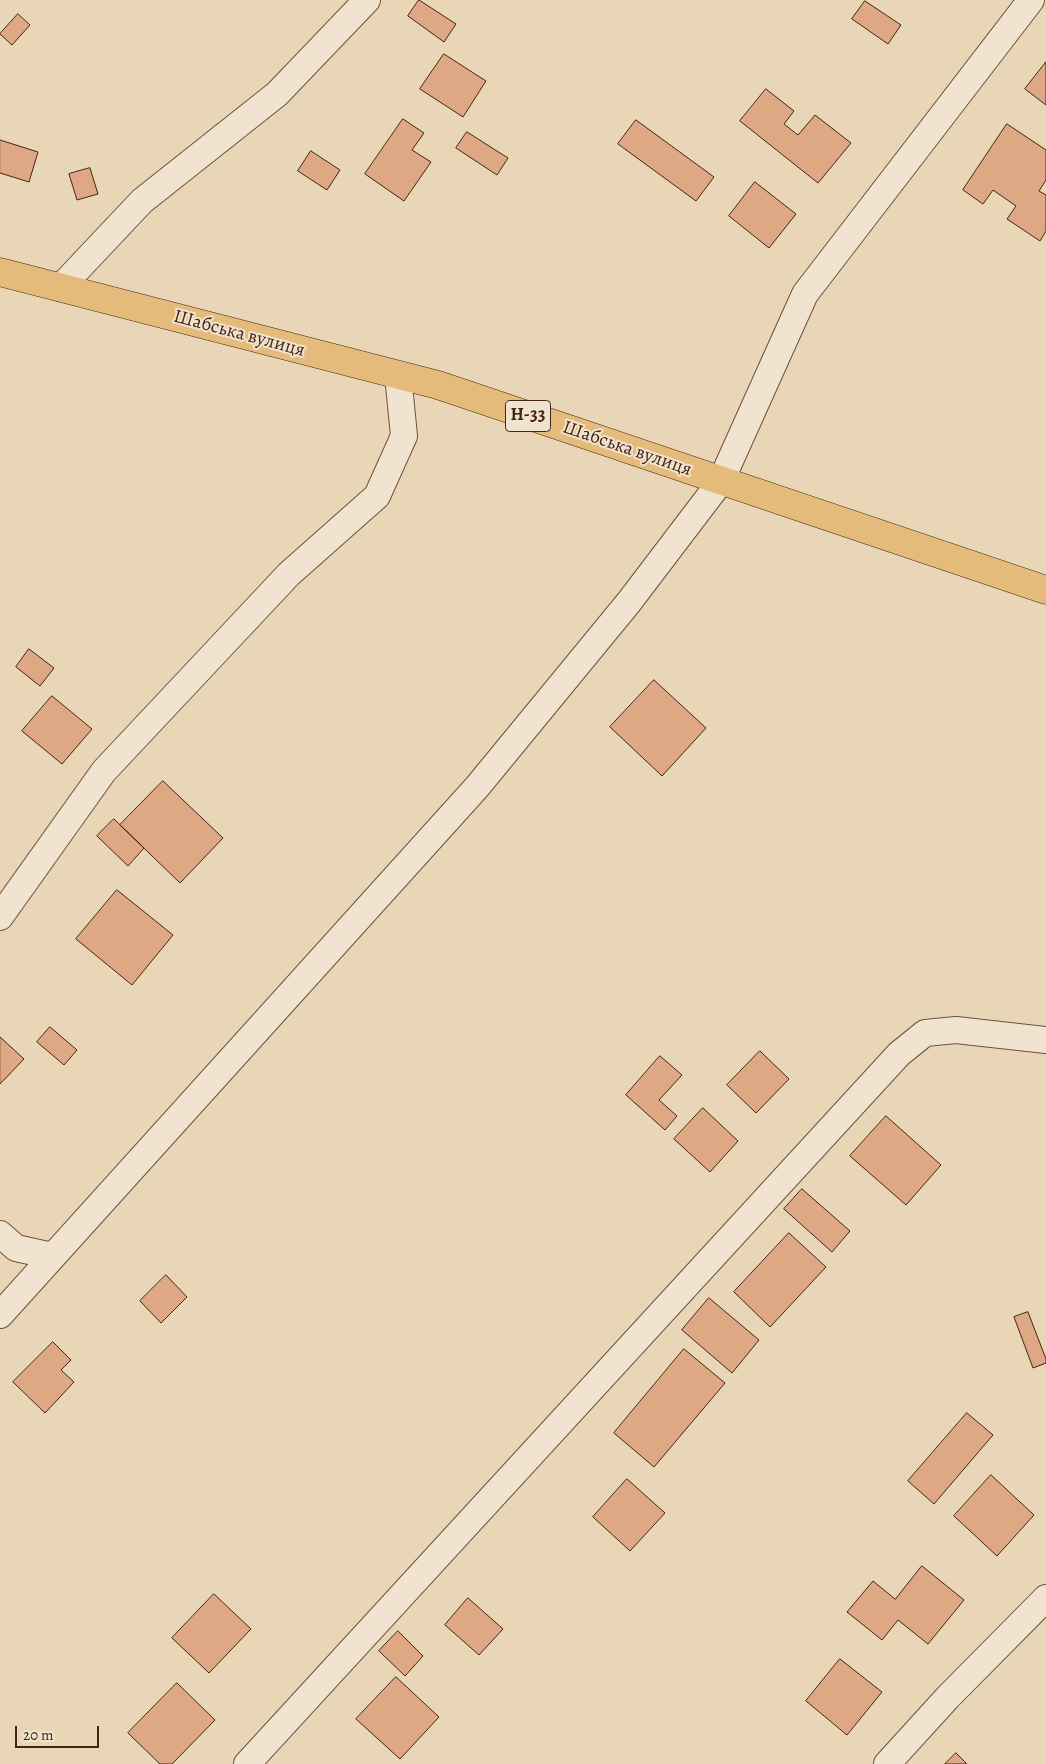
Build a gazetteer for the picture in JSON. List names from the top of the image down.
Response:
{
  "streets": {
    "main road": ["Шабська вулиця", "Н-33"]
  },
  "scale_bar": "20 m"
}
